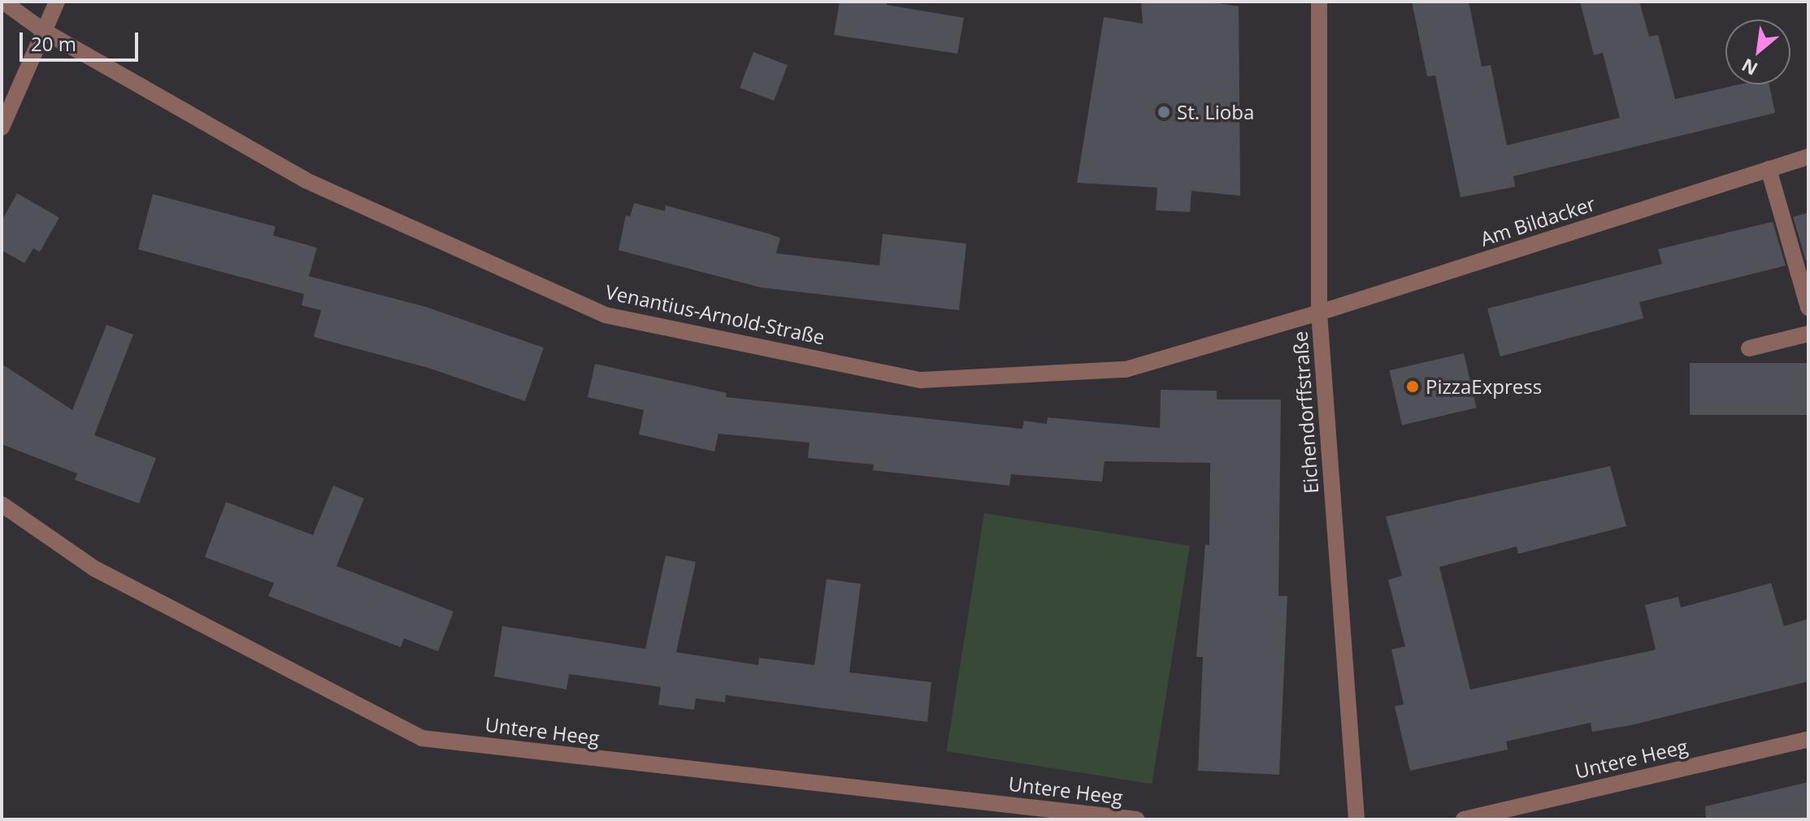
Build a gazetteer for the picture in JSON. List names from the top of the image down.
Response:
{
  "streets": {
    "street": [
      "Am Bildacker",
      "Venantius-Arnold-Straße",
      "Eichendorffstraße",
      "Untere Heeg"
    ]
  },
  "crossings": [
    ["Am Bildacker", "Venantius-Arnold-Straße"],
    ["Am Bildacker", "Eichendorffstraße"],
    ["Venantius-Arnold-Straße", "Eichendorffstraße"]
  ],
  "places": ["St. Lioba", "PizzaExpress"],
  "scale_bar": "20 m",
  "north": "bottom left"
}
